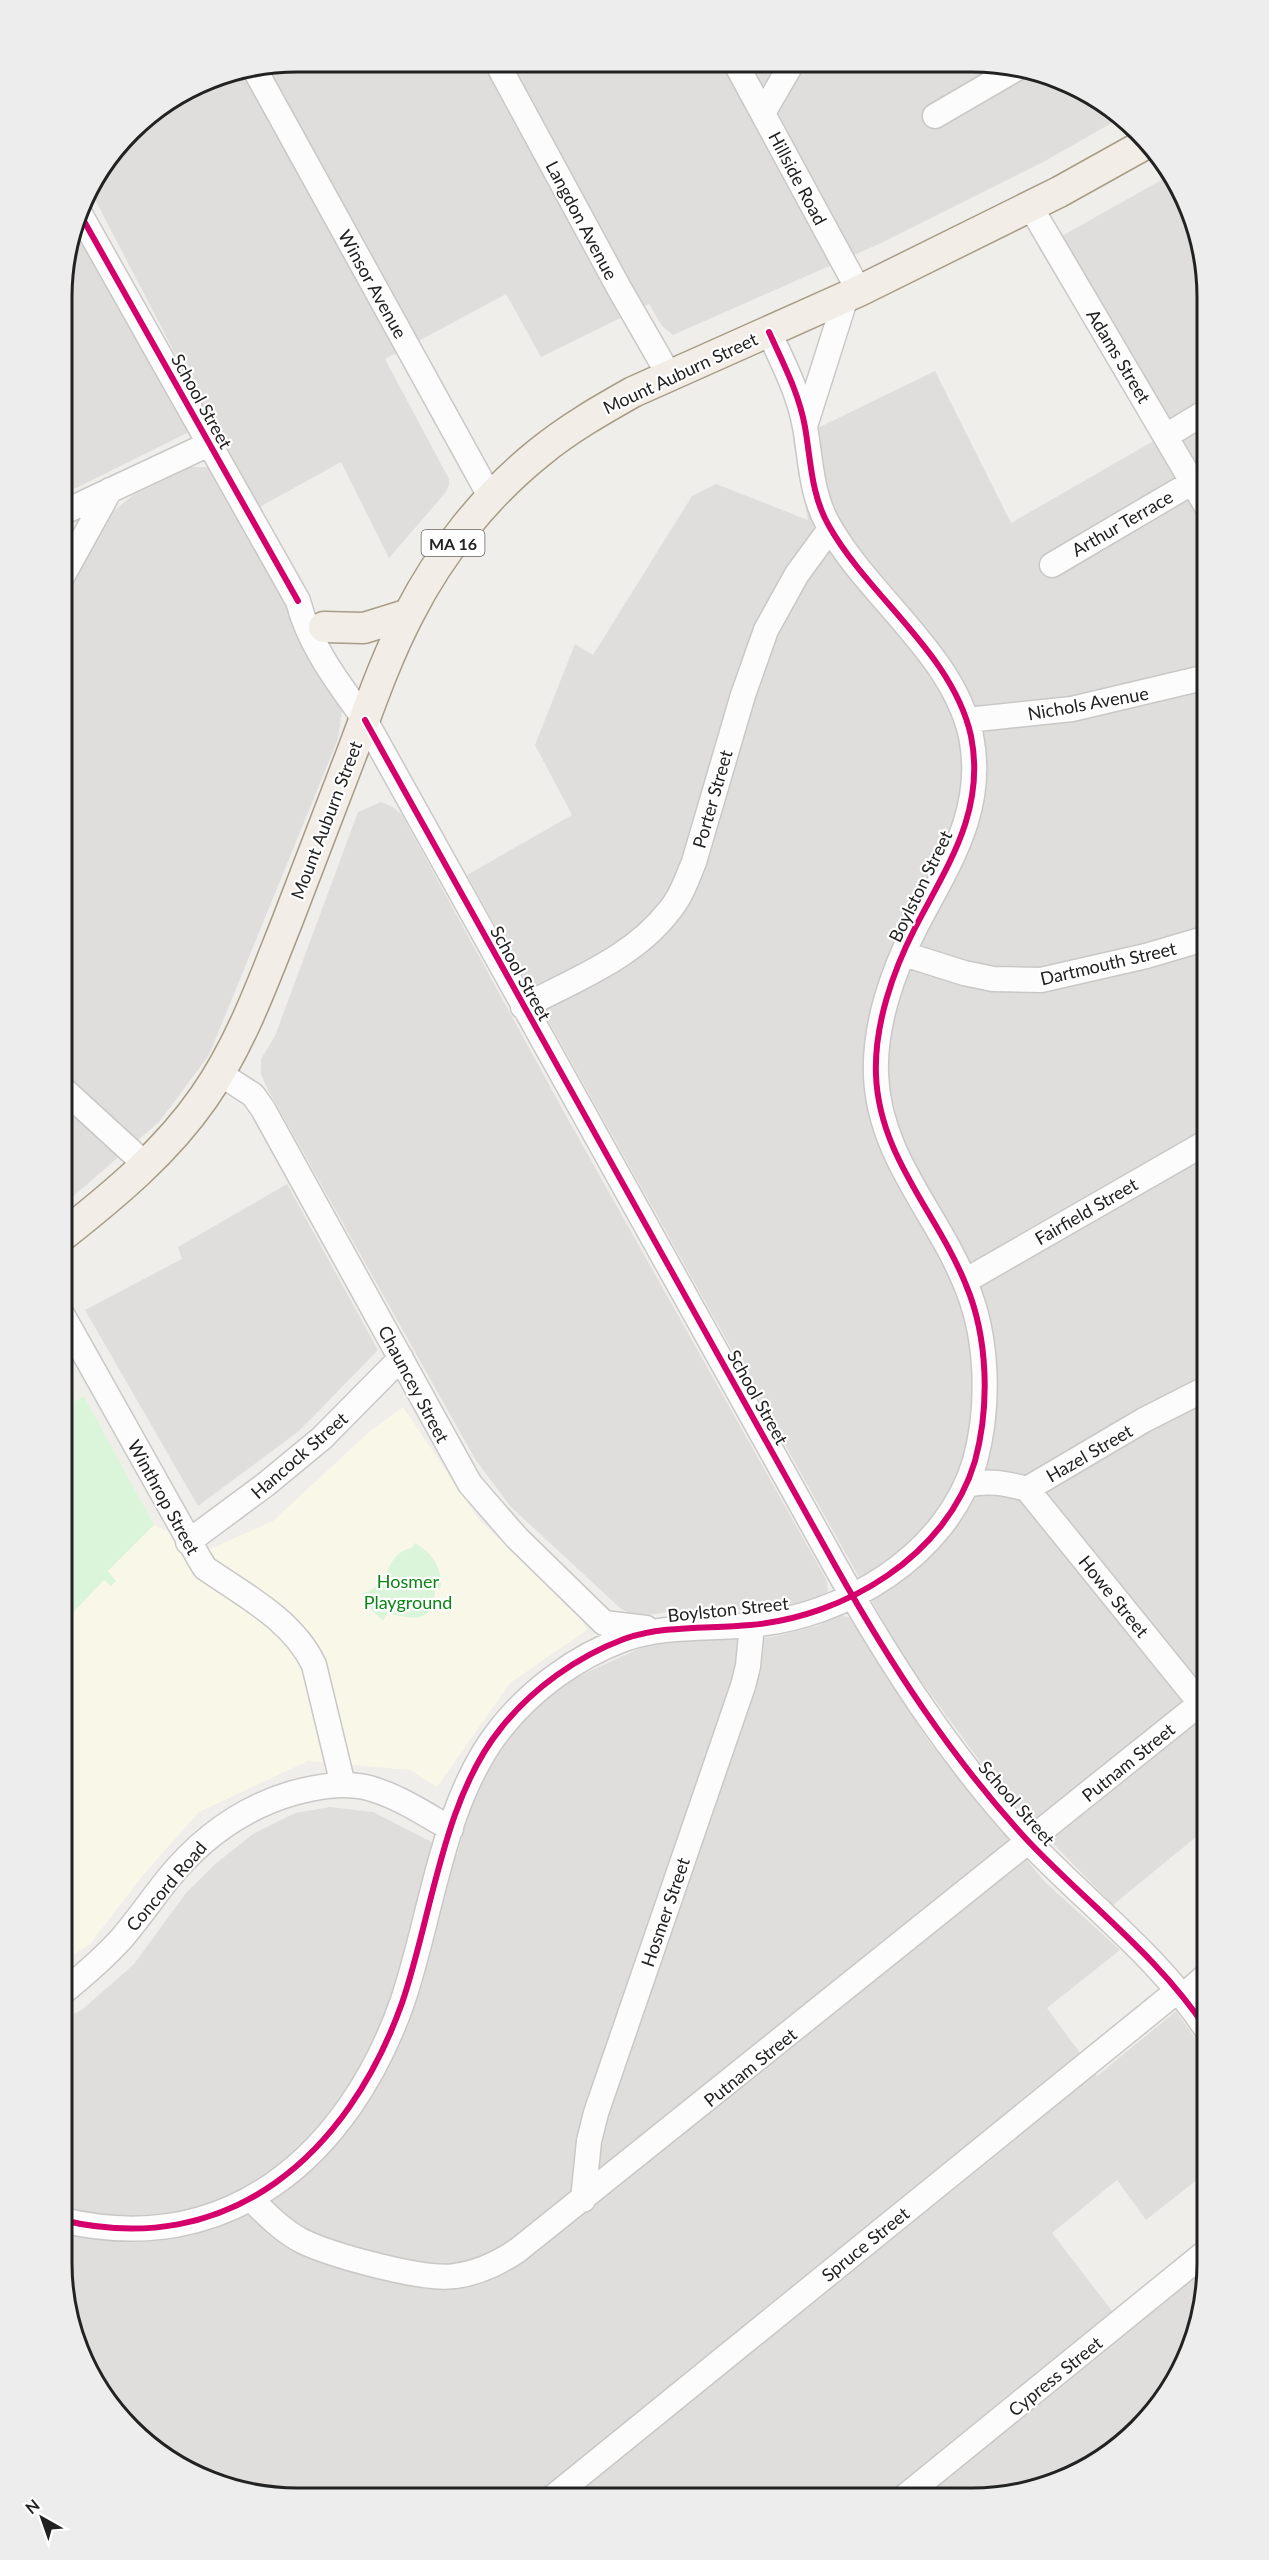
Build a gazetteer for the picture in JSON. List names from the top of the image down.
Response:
{
  "streets": {
    "main road": ["Mount Auburn Street", "MA 16"],
    "street": [
      "Hillside Road",
      "Langdon Avenue",
      "Winsor Avenue",
      "Adams Street",
      "School Street",
      "Arthur Terrace",
      "Nichols Avenue",
      "Porter Street",
      "Boylston Street",
      "Dartmouth Street",
      "Fairfield Street",
      "Chauncey Street",
      "Hazel Street",
      "Hancock Street",
      "Winthrop Street",
      "Howe Street",
      "Putnam Street",
      "Concord Road",
      "Hosmer Street",
      "Spruce Street",
      "Cypress Street"
    ]
  },
  "crossings": [
    ["Hillside Road", "Mount Auburn Street"],
    ["Hillside Road", "Boylston Street"],
    ["Langdon Avenue", "Mount Auburn Street"],
    ["Winsor Avenue", "Mount Auburn Street"],
    ["Adams Street", "Mount Auburn Street"],
    ["Adams Street", "Arthur Terrace"],
    ["Mount Auburn Street", "School Street"],
    ["Mount Auburn Street", "Boylston Street"],
    ["Mount Auburn Street", "Chauncey Street"],
    ["School Street", "Porter Street"],
    ["School Street", "Boylston Street"],
    ["School Street", "Putnam Street"],
    ["School Street", "Spruce Street"],
    ["Nichols Avenue", "Boylston Street"],
    ["Porter Street", "Boylston Street"],
    ["Boylston Street", "Dartmouth Street"],
    ["Boylston Street", "Fairfield Street"],
    ["Boylston Street", "Chauncey Street"],
    ["Boylston Street", "Hazel Street"],
    ["Boylston Street", "Putnam Street"],
    ["Boylston Street", "Concord Road"],
    ["Boylston Street", "Hosmer Street"],
    ["Chauncey Street", "Hancock Street"],
    ["Hazel Street", "Howe Street"],
    ["Hancock Street", "Winthrop Street"],
    ["Winthrop Street", "Concord Road"],
    ["Putnam Street", "Hosmer Street"]
  ],
  "parks": ["Hosmer Playground"],
  "north": "top left"
}
